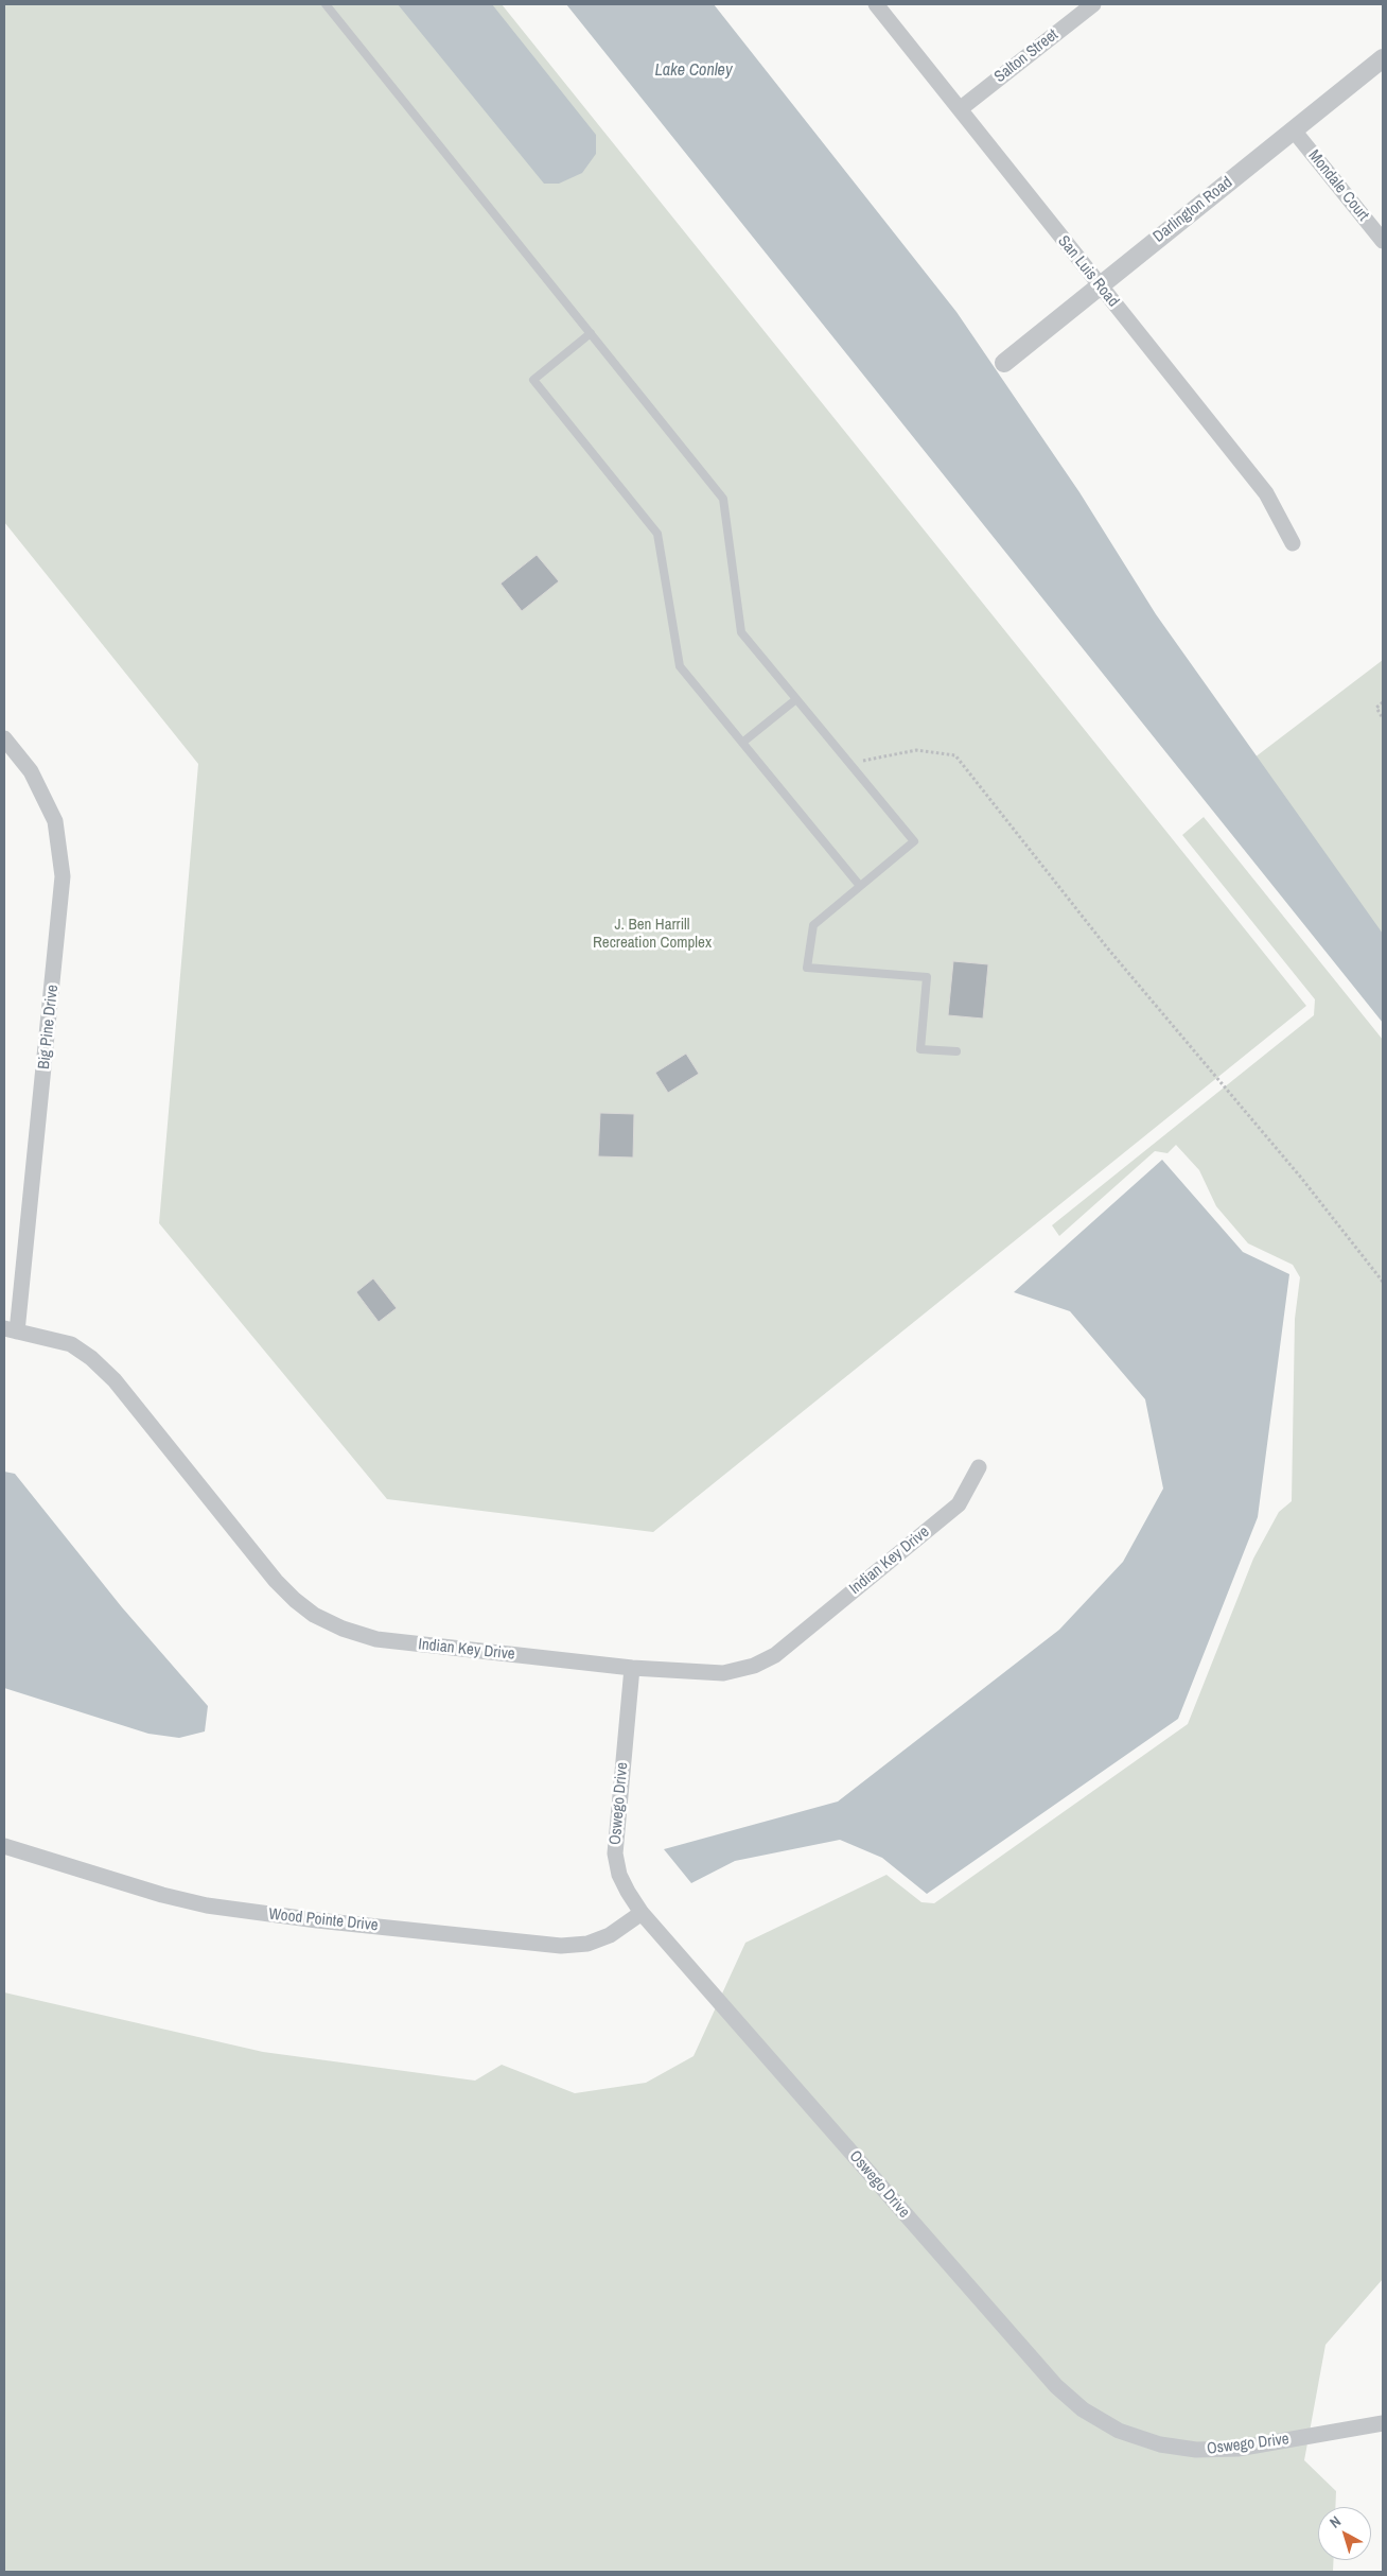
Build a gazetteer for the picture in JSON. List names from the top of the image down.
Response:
{
  "streets": {
    "street": [
      "Salton Street",
      "Mondale Court",
      "Darlington Road",
      "San Luis Road",
      "Big Pine Drive",
      "Indian Key Drive",
      "Oswego Drive",
      "Wood Pointe Drive"
    ]
  },
  "crossings": [
    ["Salton Street", "San Luis Road"],
    ["Mondale Court", "Darlington Road"],
    ["Darlington Road", "San Luis Road"],
    ["Big Pine Drive", "Indian Key Drive"],
    ["Indian Key Drive", "Oswego Drive"],
    ["Oswego Drive", "Wood Pointe Drive"]
  ],
  "water": ["Lake Conley"],
  "parks": ["J. Ben Harrill Recreation Complex"],
  "north": "top left"
}
